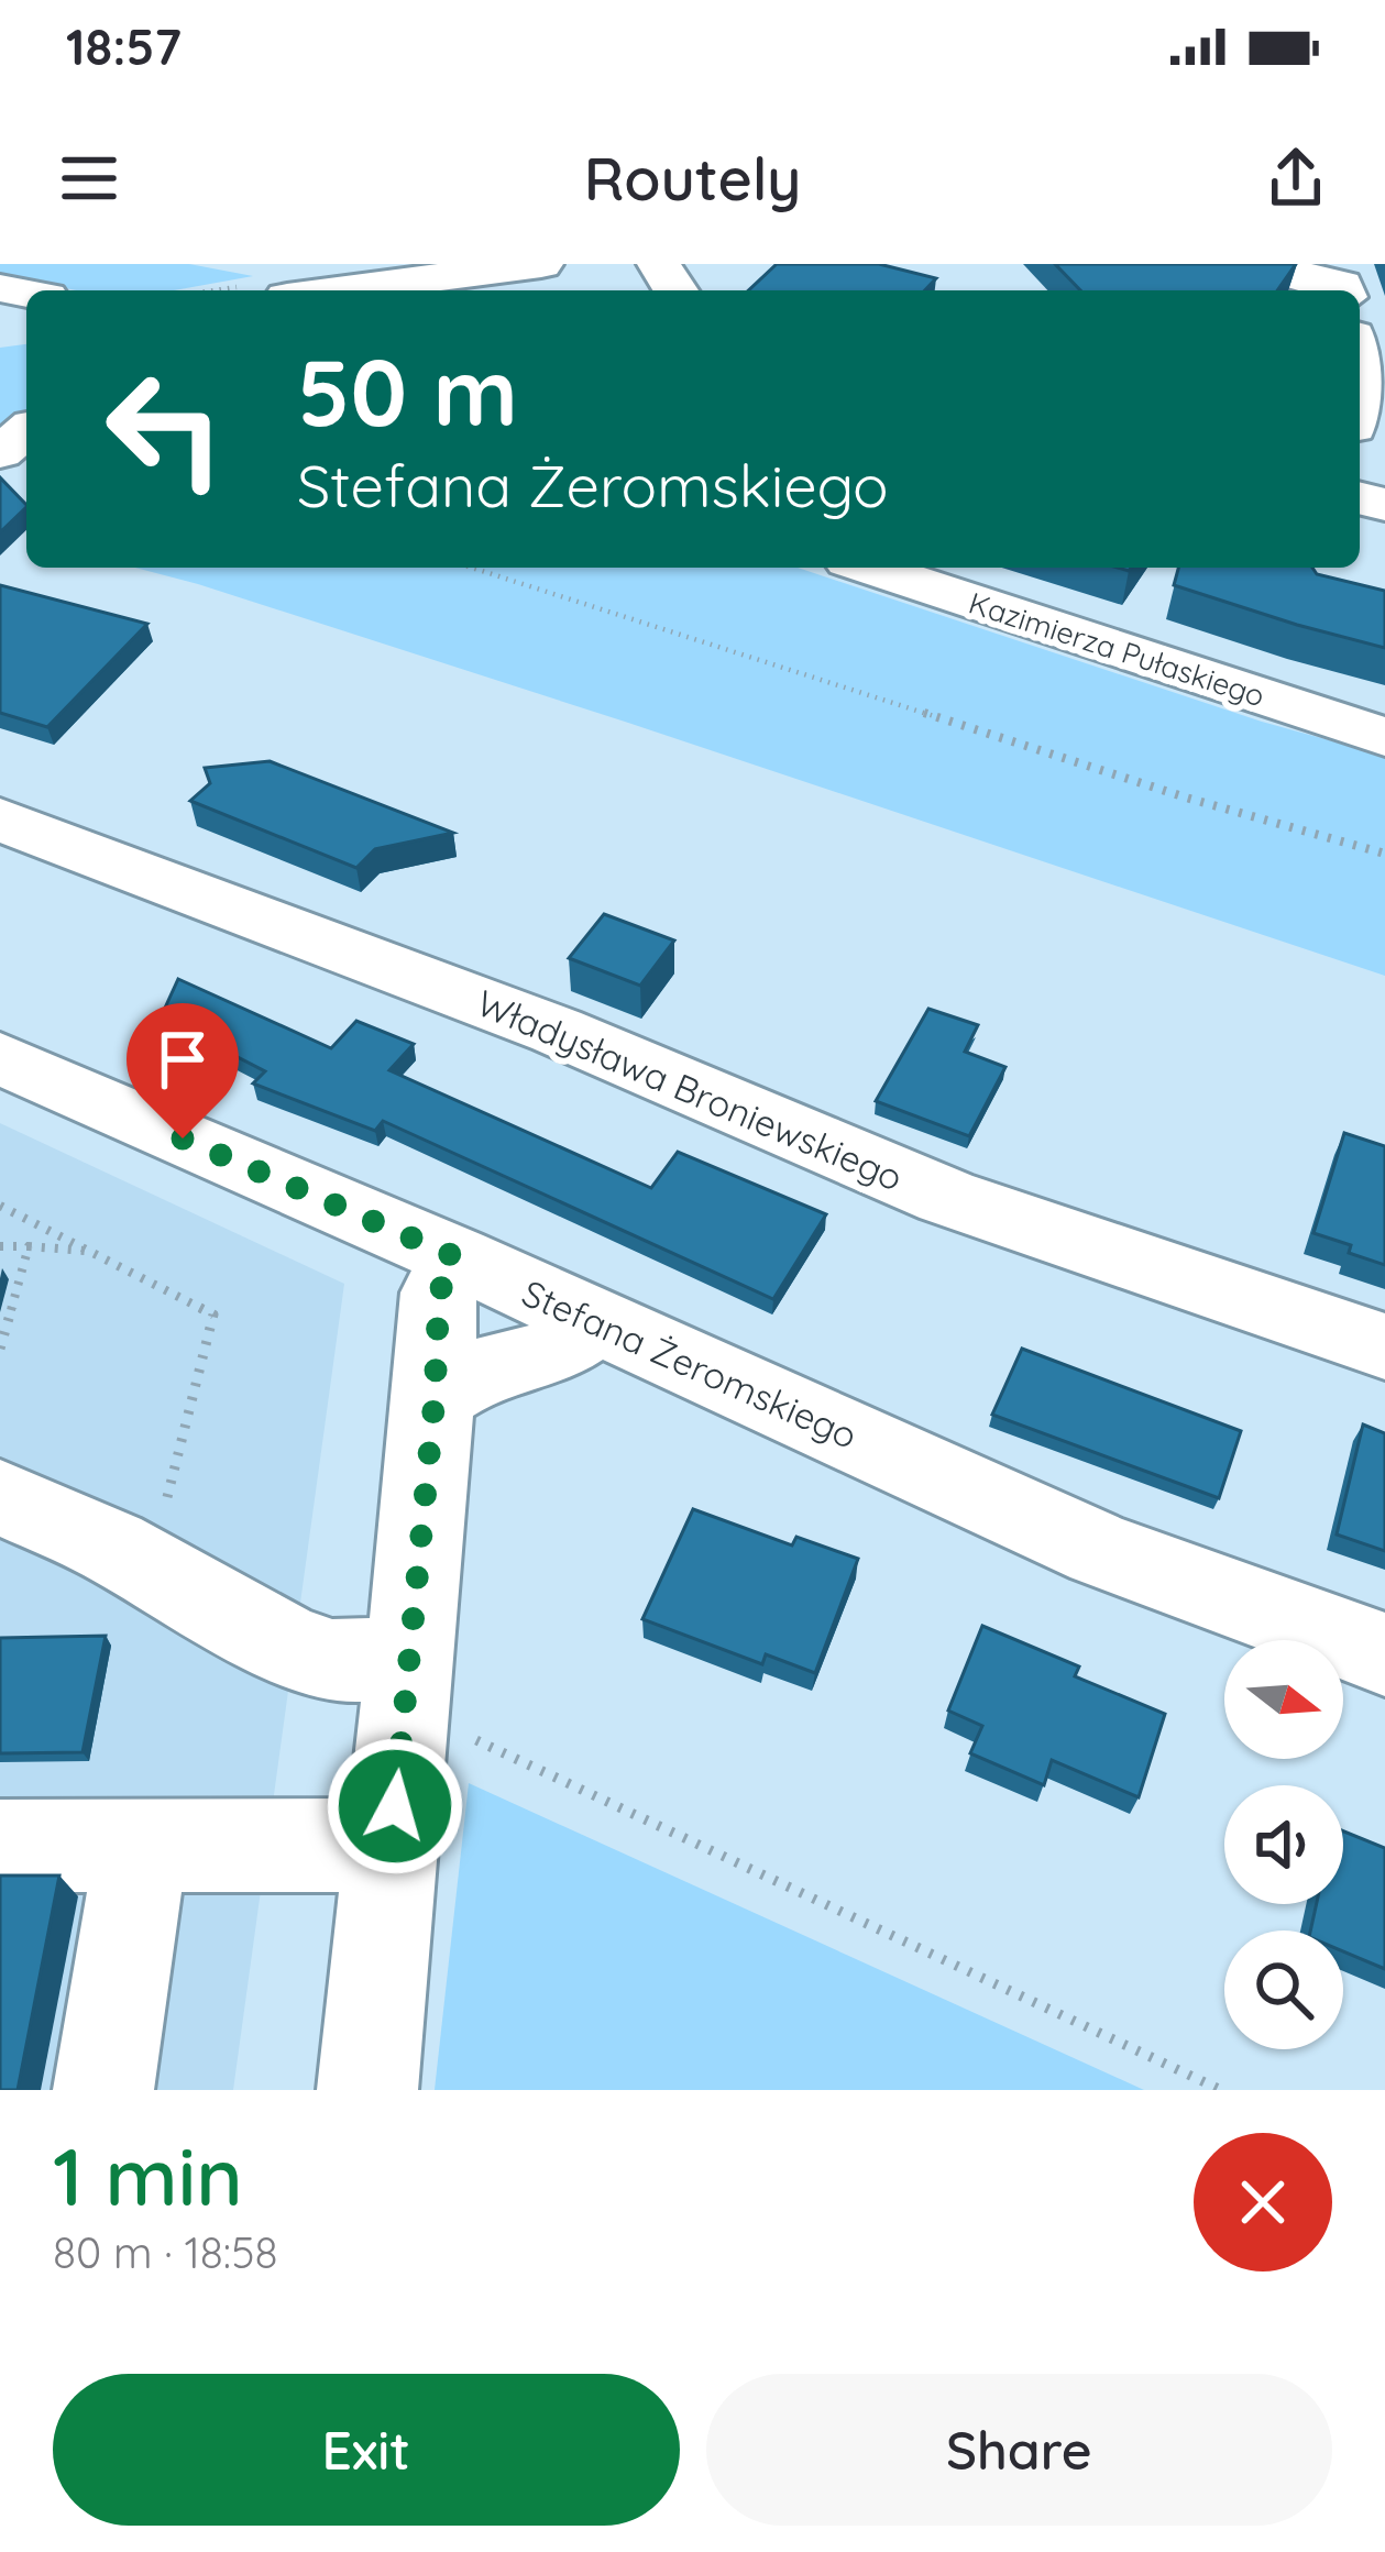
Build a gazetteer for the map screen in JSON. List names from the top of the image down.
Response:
{
  "streets": {
    "street": ["Kazimierza Pułaskiego", "Władysława Broniewskiego", "Stefana Żeromskiego"]
  },
  "north": "right",
  "page": {
    "status": "18:57",
    "header": "Routely",
    "turn": ["50 m", "Stefana Żeromskiego"],
    "heading": ["1 min", "80 m · 18:58"],
    "buttons": ["Exit", "Share"]
  }
}
